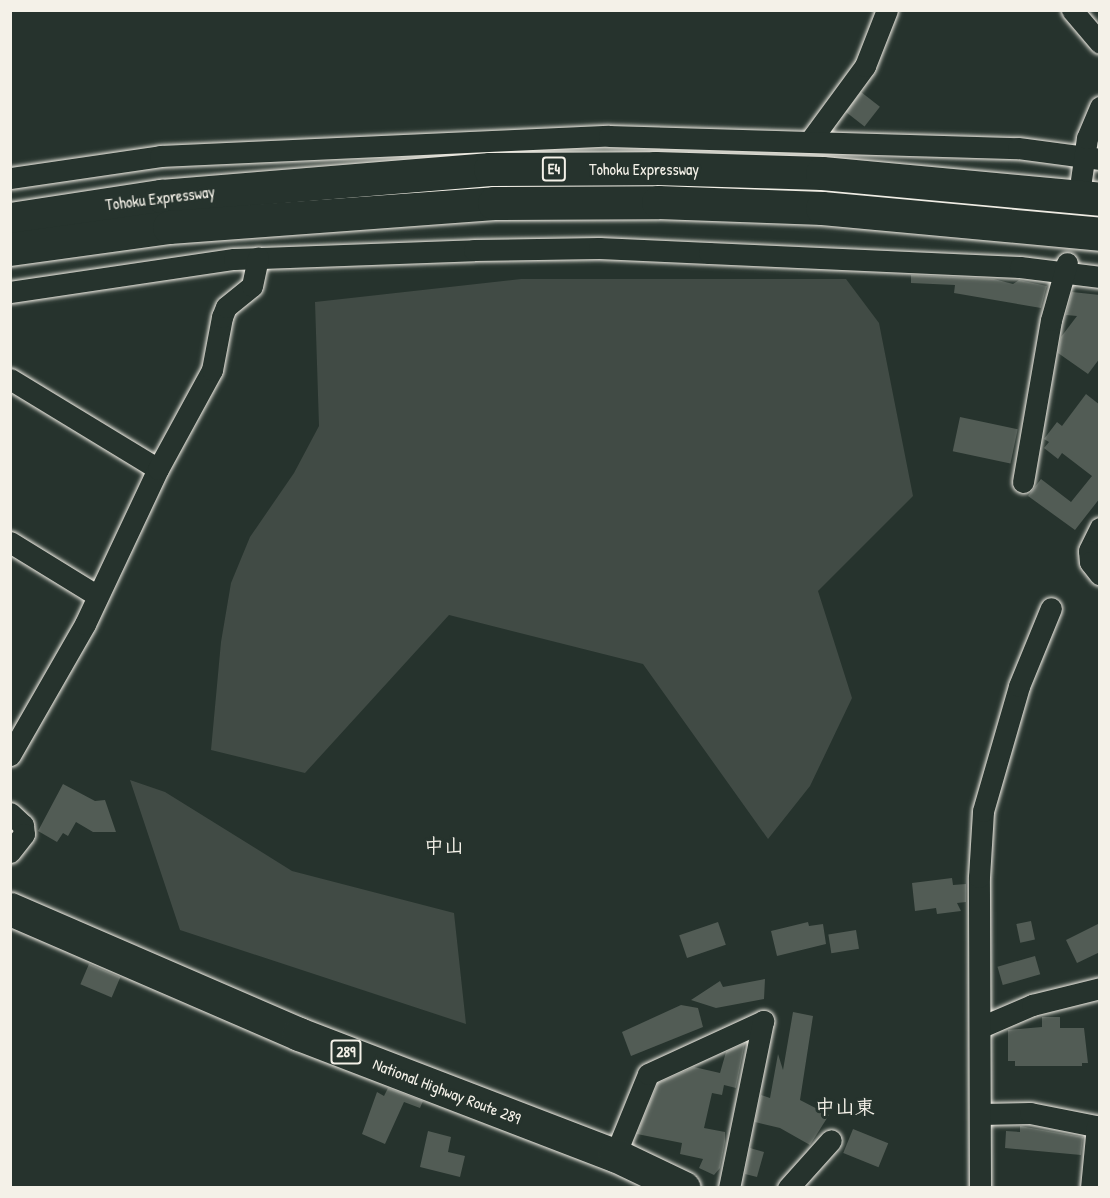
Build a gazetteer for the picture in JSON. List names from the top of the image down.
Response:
{
  "streets": {
    "highway": [
      "E4",
      "Tohoku Expressway",
      "289",
      "National Highway Route 289"
    ]
  },
  "districts": ["中山", "中山東"]
}
